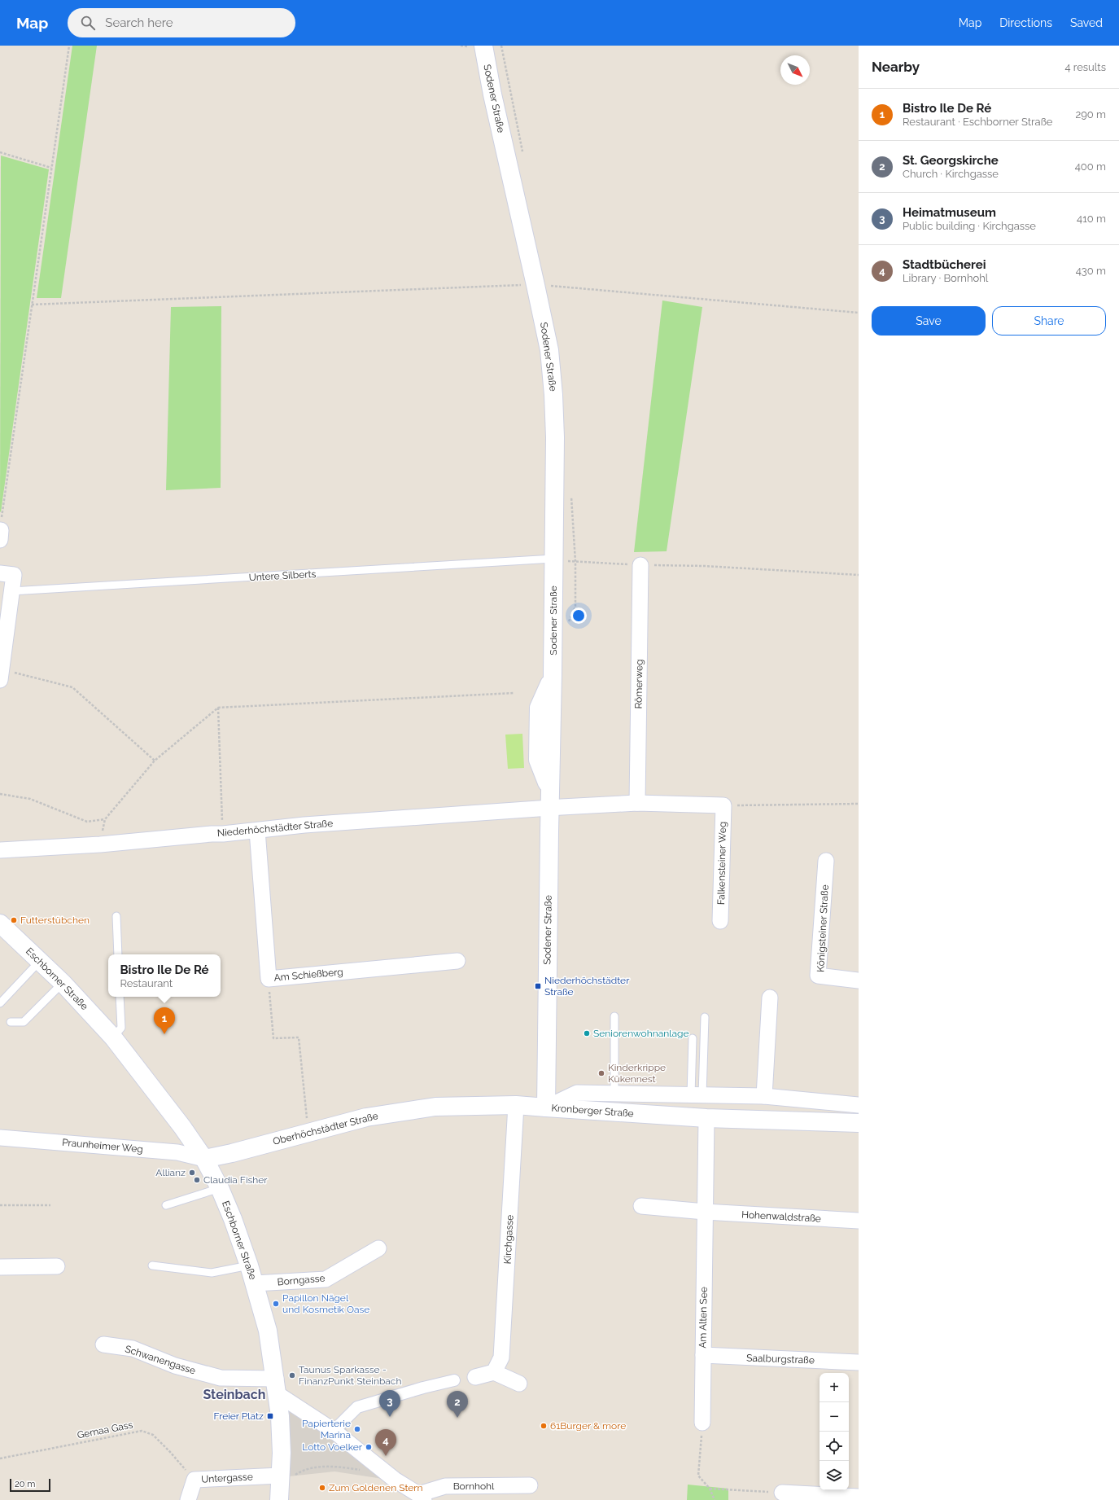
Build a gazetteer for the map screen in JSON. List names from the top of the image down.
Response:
{
  "streets": {
    "main road": [
      "Sodener Straße",
      "Eschborner Straße",
      "Kronberger Straße",
      "Oberhöchstädter Straße"
    ],
    "street": [
      "Römerweg",
      "Niederhöchstädter Straße",
      "Falkensteiner Weg",
      "Königsteiner Straße",
      "Am Schießberg",
      "Praunheimer Weg",
      "Hohenwaldstraße",
      "Kirchgasse",
      "Borngasse",
      "Am Alten See",
      "Saalburgstraße",
      "Schwanengasse",
      "Untergasse",
      "Bornhohl"
    ],
    "lane": ["Untere Silberts"],
    "path": ["Gemaa Gass"]
  },
  "crossings": [
    ["Sodener Straße", "Untere Silberts"],
    ["Sodener Straße", "Niederhöchstädter Straße"],
    ["Sodener Straße", "Kronberger Straße"],
    ["Sodener Straße", "Oberhöchstädter Straße"],
    ["Römerweg", "Niederhöchstädter Straße"],
    ["Niederhöchstädter Straße", "Falkensteiner Weg"],
    ["Niederhöchstädter Straße", "Am Schießberg"],
    ["Eschborner Straße", "Oberhöchstädter Straße"],
    ["Eschborner Straße", "Praunheimer Weg"],
    ["Eschborner Straße", "Borngasse"],
    ["Eschborner Straße", "Schwanengasse"],
    ["Eschborner Straße", "Untergasse"],
    ["Eschborner Straße", "Bornhohl"],
    ["Kronberger Straße", "Oberhöchstädter Straße"],
    ["Kronberger Straße", "Am Alten See"],
    ["Oberhöchstädter Straße", "Praunheimer Weg"],
    ["Oberhöchstädter Straße", "Kirchgasse"],
    ["Hohenwaldstraße", "Am Alten See"],
    ["Am Alten See", "Saalburgstraße"],
    ["Schwanengasse", "Bornhohl"],
    ["Gemaa Gass", "Untergasse"]
  ],
  "districts": ["Steinbach"],
  "places": {
    "other": [
      "Futterstübchen",
      "Seniorenwohnanlage",
      "Kinderkrippe Kükennest",
      "Allianz",
      "Claudia Fisher",
      "Papillon Nägel und Kosmetik Oase",
      "Taunus Sparkasse - FinanzPunkt Steinbach",
      "61Burger & more",
      "Papierterie Marina",
      "Lotto Voelker",
      "Zum Goldenen Stern"
    ],
    "transit": ["Niederhöchstädter Straße", "Freier Platz"]
  },
  "scale_bar": "20 m",
  "north": "bottom right",
  "page": {
    "header": "Map",
    "search": "Search here",
    "nav": ["Map", "Directions", "Saved"],
    "heading": ["Nearby", "4 results"],
    "list": [
      {
        "mark": "1",
        "name": "Bistro Ile De Ré",
        "note": "Restaurant · Eschborner Straße",
        "value": "290 m"
      },
      {
        "mark": "2",
        "name": "St. Georgskirche",
        "note": "Church · Kirchgasse",
        "value": "400 m"
      },
      {
        "mark": "3",
        "name": "Heimatmuseum",
        "note": "Public building · Kirchgasse",
        "value": "410 m"
      },
      {
        "mark": "4",
        "name": "Stadtbücherei",
        "note": "Library · Bornhohl",
        "value": "430 m"
      }
    ],
    "buttons": ["Save", "Share"],
    "popup": ["Bistro Ile De Ré", "Restaurant"],
    "pins": [
      "1",
      "3",
      "2",
      "4"
    ],
    "map_buttons": ["+", "−"],
    "scale": "20 m"
  }
}
